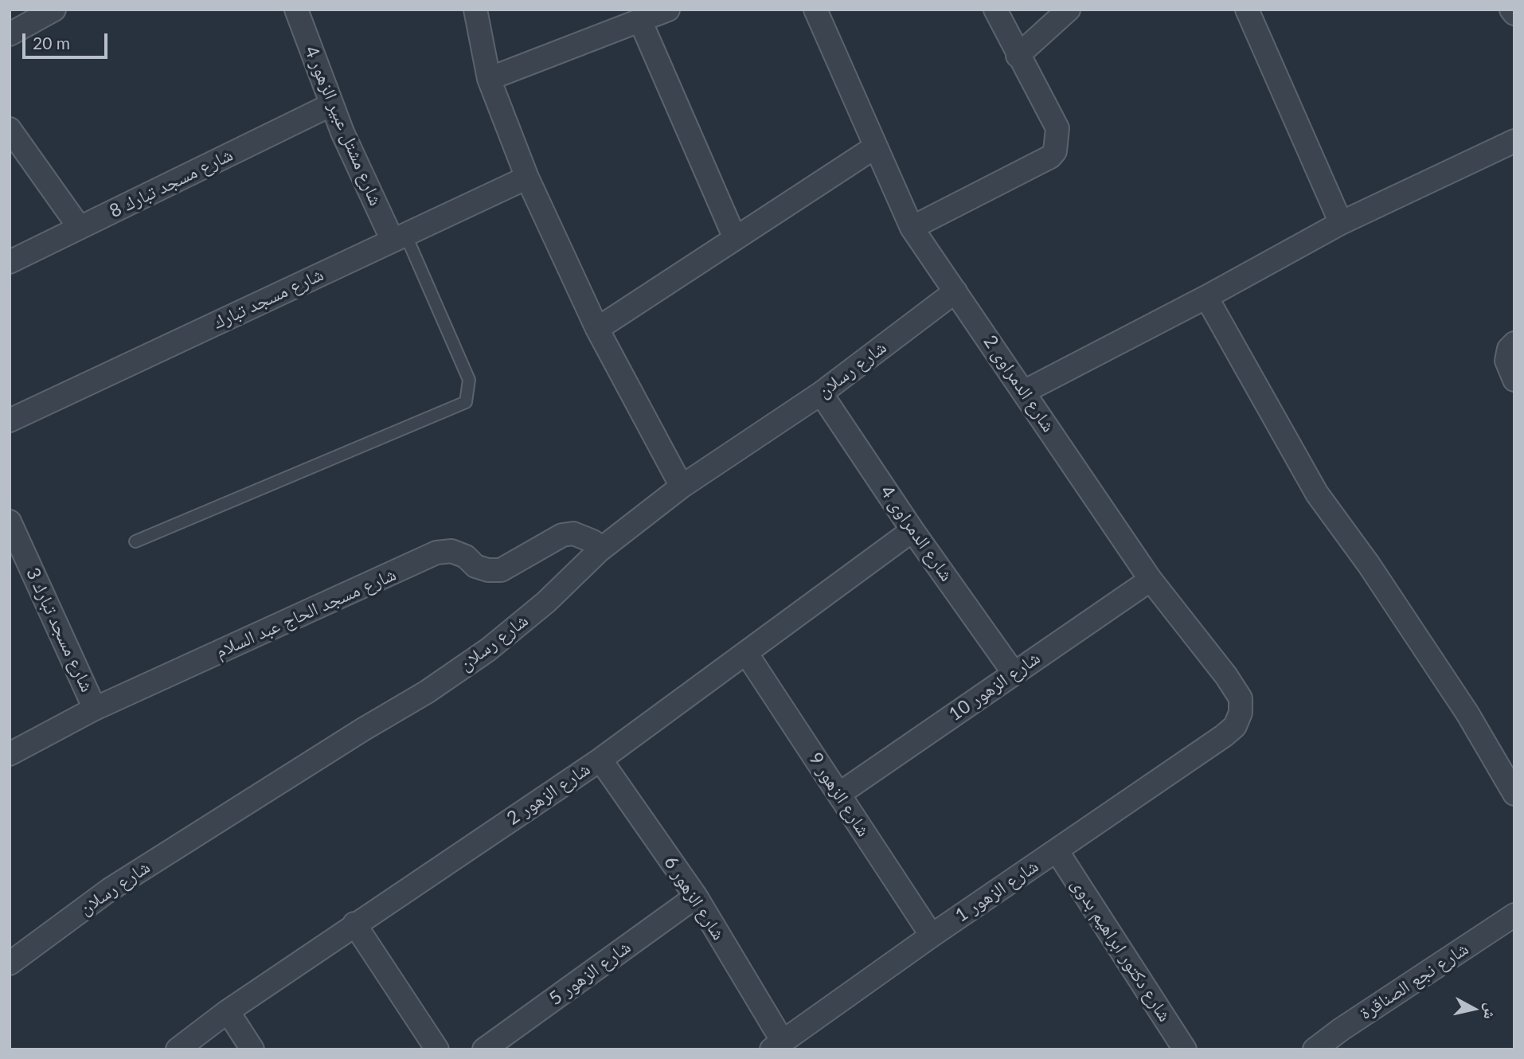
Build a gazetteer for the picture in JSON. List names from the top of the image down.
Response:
{
  "streets": {
    "street": [
      "شارع مشتل عبير الزهور 4",
      "شارع مسجد تبارك 8",
      "شارع مسجد تبارك",
      "شارع رسلان",
      "شارع الدمراوى 2",
      "شارع الدمراوى 4",
      "شارع مسجد الحاج عبد السلام",
      "شارع مسجد تبارك 3",
      "شارع الزهور 10",
      "شارع الزهور 2",
      "شارع الزهور 9",
      "شارع الزهور 1",
      "شارع الزهور 6",
      "شارع دكتور ابراهيم بدوى",
      "شارع الزهور 5",
      "شارع نجع الصناقرة"
    ]
  },
  "crossings": [
    ["شارع مشتل عبير الزهور 4", "شارع مسجد تبارك 8"],
    ["شارع مشتل عبير الزهور 4", "شارع مسجد تبارك"],
    ["شارع رسلان", "شارع الدمراوى 2"],
    ["شارع رسلان", "شارع الدمراوى 4"],
    ["شارع رسلان", "شارع مسجد الحاج عبد السلام"],
    ["شارع الدمراوى 2", "شارع الزهور 10"],
    ["شارع الدمراوى 2", "شارع الزهور 1"],
    ["شارع الدمراوى 4", "شارع الزهور 10"],
    ["شارع الدمراوى 4", "شارع الزهور 2"],
    ["شارع مسجد الحاج عبد السلام", "شارع مسجد تبارك 3"],
    ["شارع الزهور 10", "شارع الزهور 9"],
    ["شارع الزهور 2", "شارع الزهور 9"],
    ["شارع الزهور 2", "شارع الزهور 6"],
    ["شارع الزهور 9", "شارع الزهور 1"],
    ["شارع الزهور 1", "شارع الزهور 6"],
    ["شارع الزهور 1", "شارع دكتور ابراهيم بدوى"],
    ["شارع الزهور 6", "شارع الزهور 5"]
  ],
  "scale_bar": "20 m",
  "north": "right"
}
